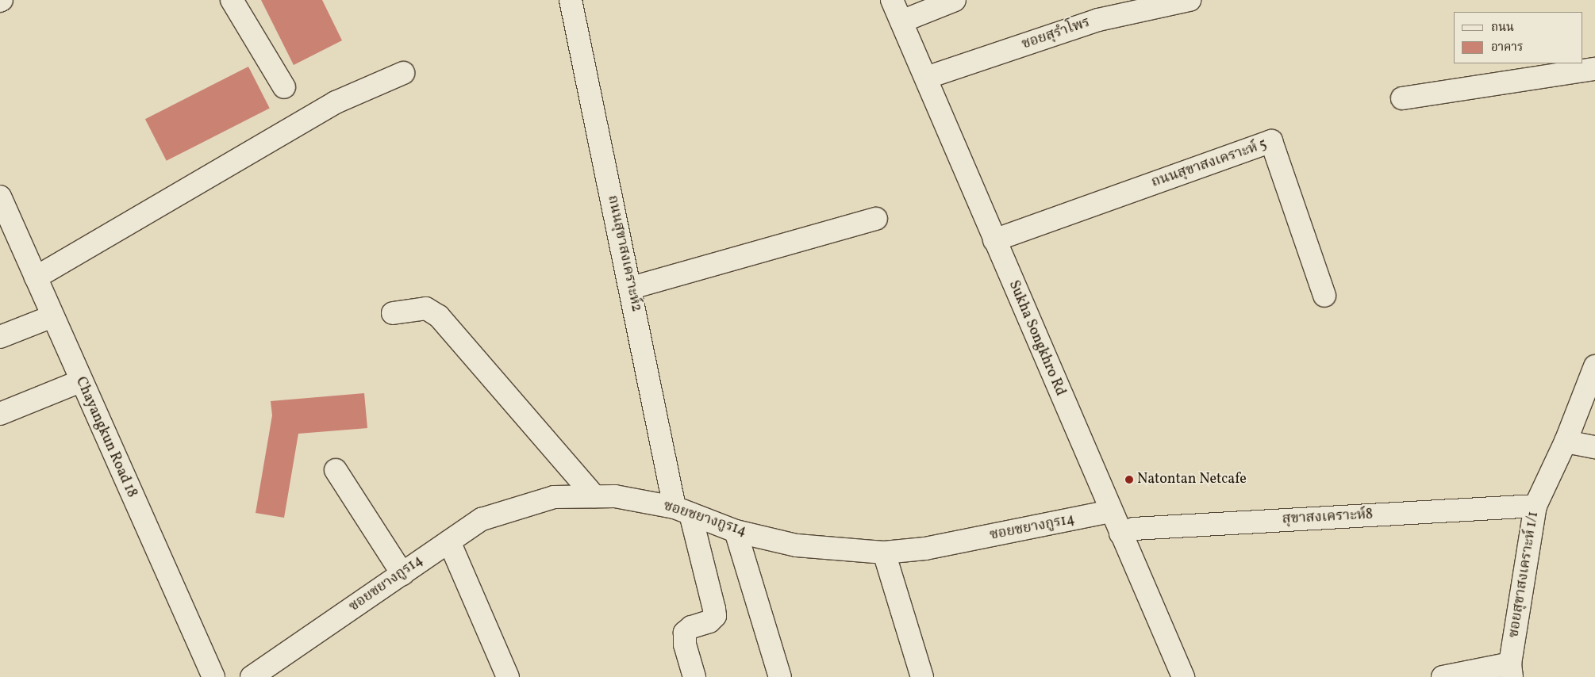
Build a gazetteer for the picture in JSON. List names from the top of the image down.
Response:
{
  "streets": {
    "street": [
      "ชอยสุรำโพร",
      "ถนนสุขาสงเคราะห์ 5",
      "ถนนสุขาสงเคราะห์2",
      "Sukha Songkhro Rd",
      "Chayangkun Road 18",
      "สุขาสงเคราะห์8",
      "ซอยชยางกูร14",
      "ซอยสุขาสงเคราะห์ 1/1"
    ]
  },
  "crossings": [
    ["ชอยสุรำโพร", "Sukha Songkhro Rd"],
    ["ถนนสุขาสงเคราะห์ 5", "Sukha Songkhro Rd"],
    ["ถนนสุขาสงเคราะห์2", "ซอยชยางกูร14"],
    ["Sukha Songkhro Rd", "สุขาสงเคราะห์8"],
    ["Sukha Songkhro Rd", "ซอยชยางกูร14"],
    ["สุขาสงเคราะห์8", "ซอยสุขาสงเคราะห์ 1/1"]
  ],
  "places": ["Natontan Netcafe"],
  "legend": ["ถนน", "อาคาร"]
}
